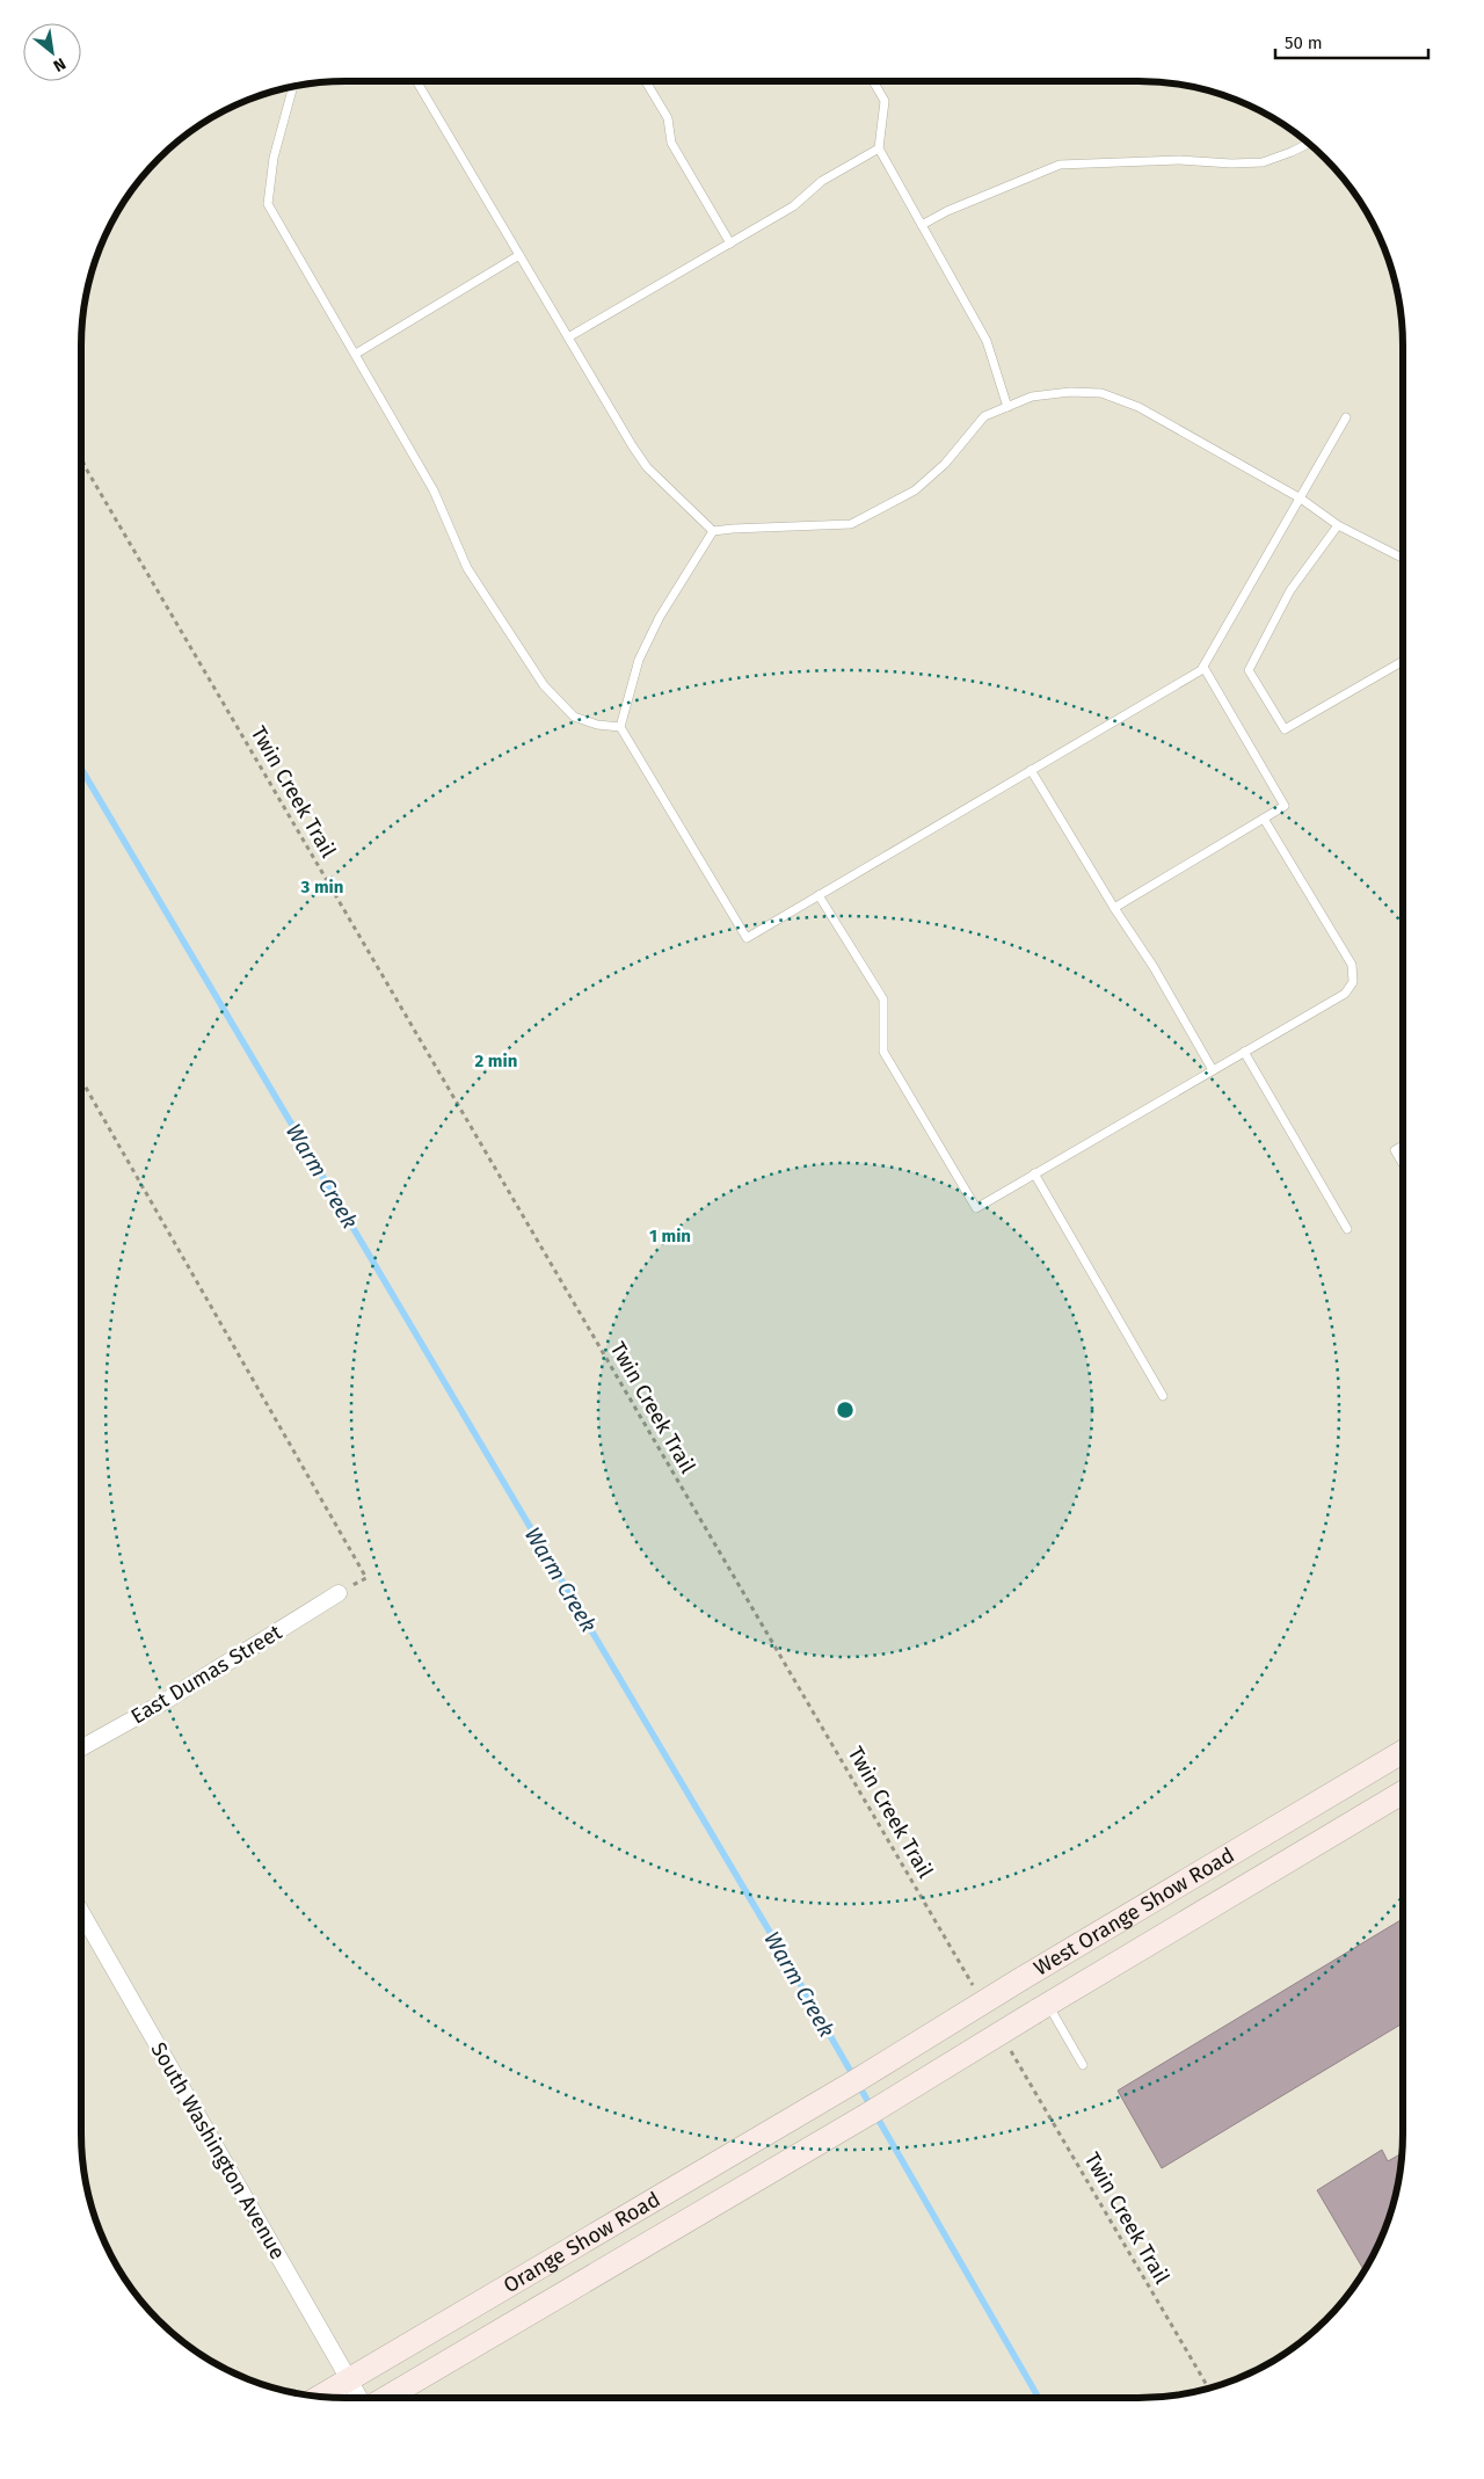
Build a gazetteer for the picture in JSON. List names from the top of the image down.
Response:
{
  "streets": {
    "main road": ["West Orange Show Road", "Orange Show Road"],
    "street": ["East Dumas Street", "South Washington Avenue"],
    "path": ["Twin Creek Trail"]
  },
  "crossings": [
    ["West Orange Show Road", "Orange Show Road"],
    ["South Washington Avenue", "Orange Show Road"]
  ],
  "water": ["Warm Creek"],
  "scale_bar": "50 m",
  "north": "bottom right",
  "rings": ["3 min", "2 min", "1 min"]
}
